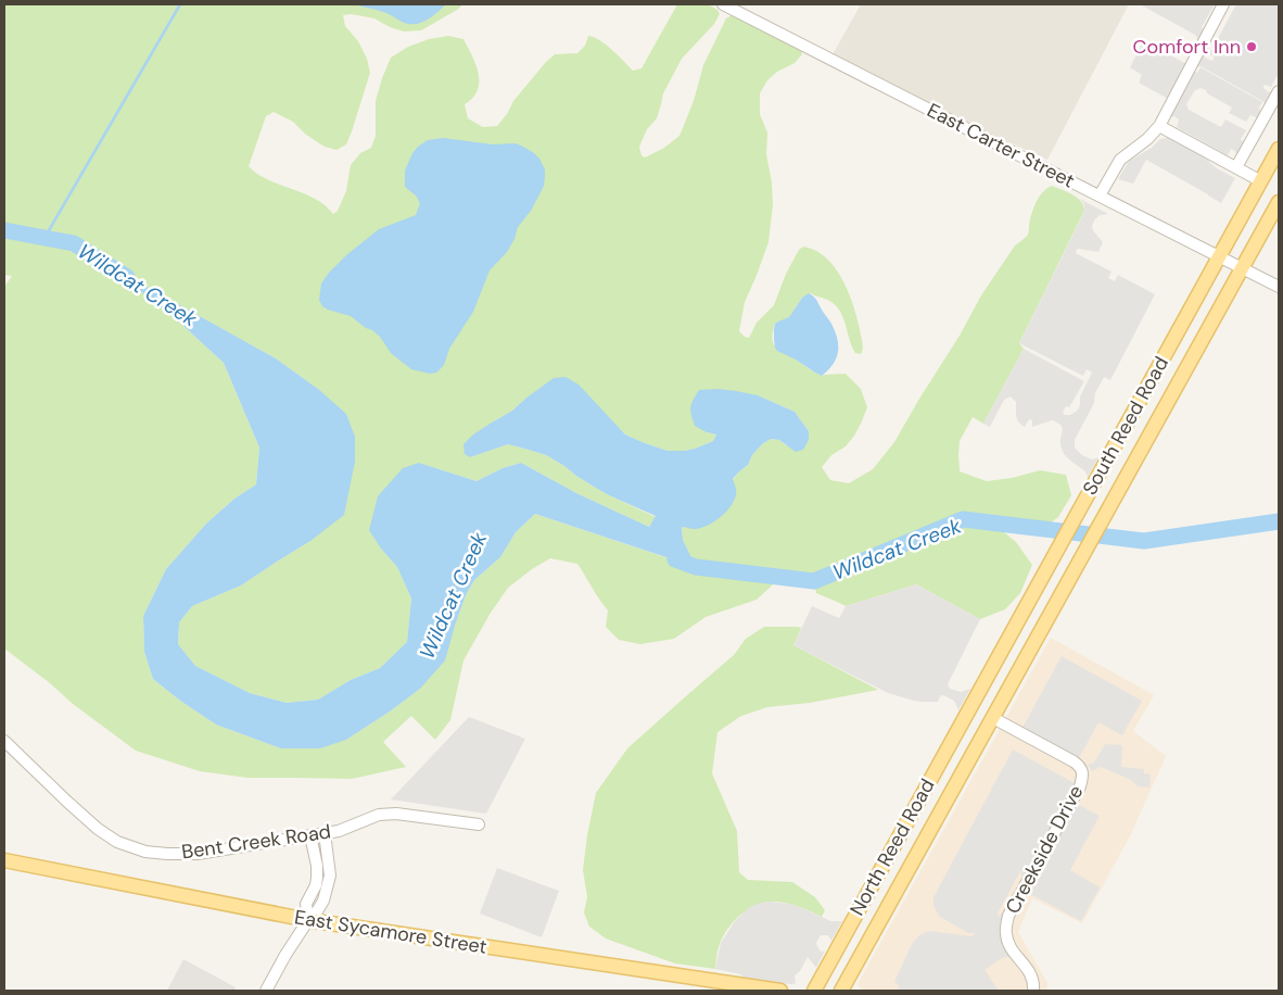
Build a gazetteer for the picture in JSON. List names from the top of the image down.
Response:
{
  "streets": {
    "main road": ["South Reed Road", "North Reed Road", "East Sycamore Street"],
    "street": ["East Carter Street", "Bent Creek Road", "Creekside Drive"]
  },
  "crossings": [
    ["East Carter Street", "South Reed Road"],
    ["South Reed Road", "North Reed Road"],
    ["South Reed Road", "Creekside Drive"],
    ["North Reed Road", "Creekside Drive"]
  ],
  "water": ["Wildcat Creek"],
  "places": ["Comfort Inn"]
}
